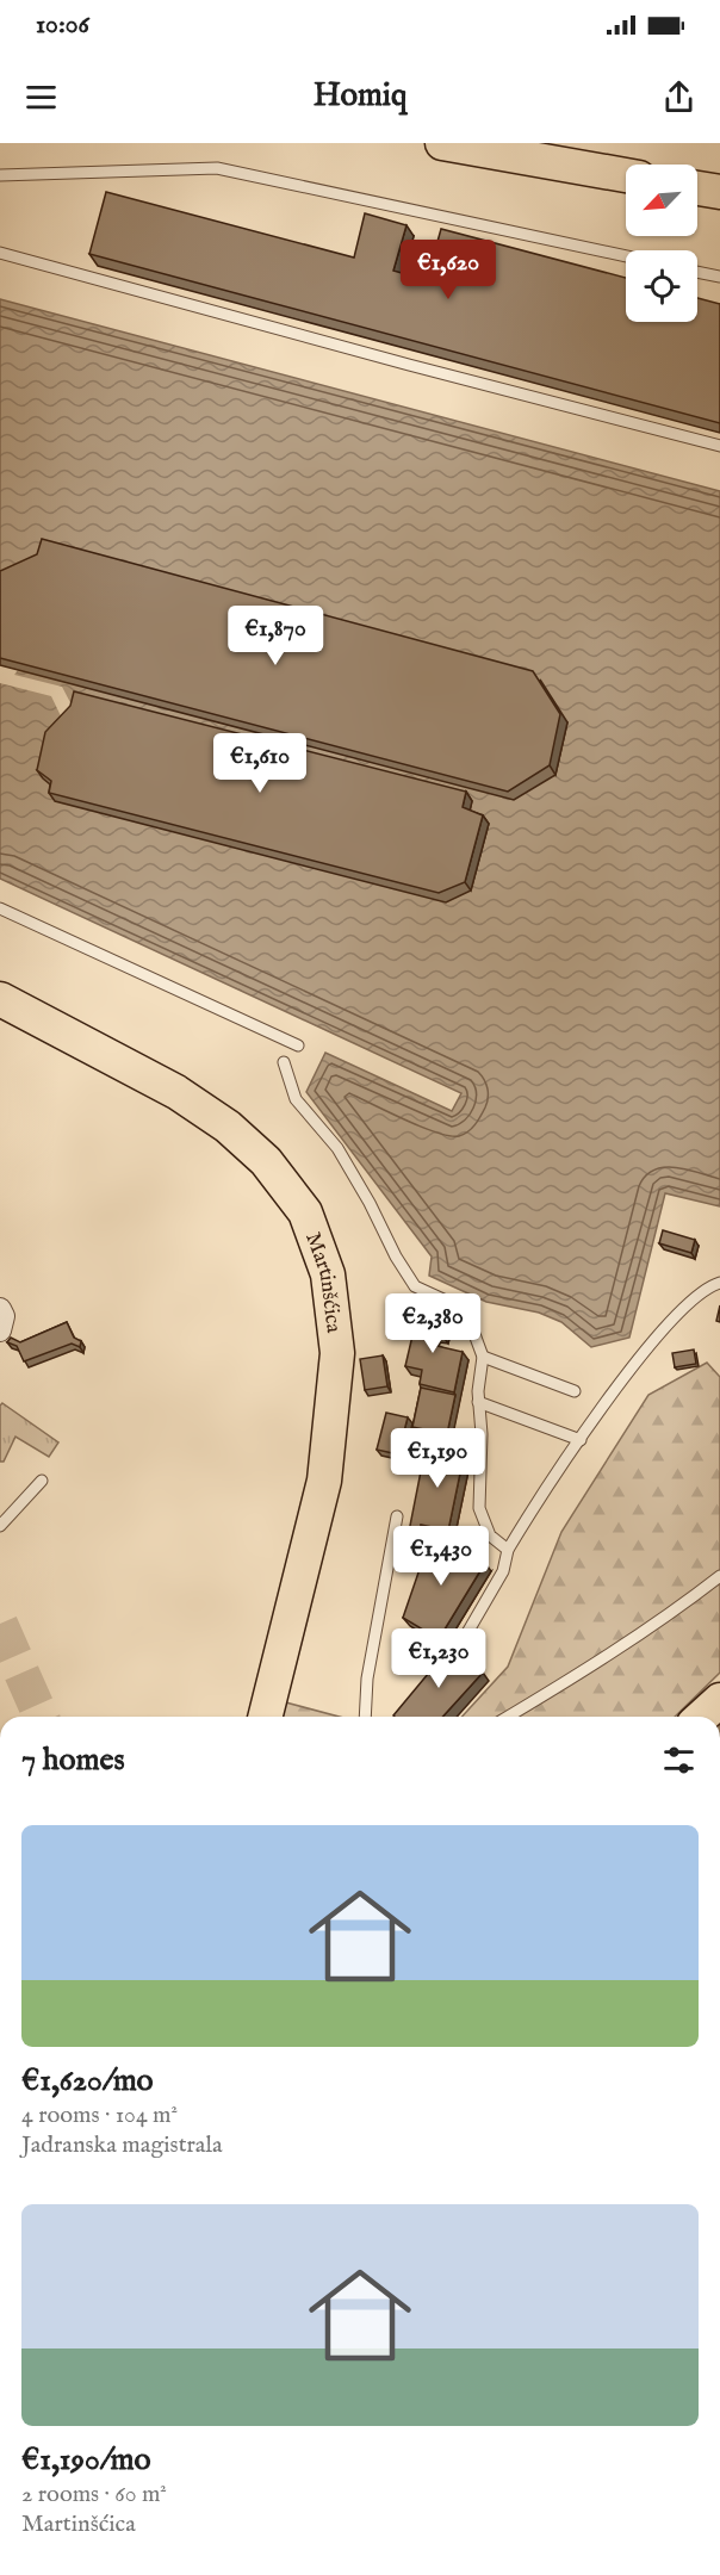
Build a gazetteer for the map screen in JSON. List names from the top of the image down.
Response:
{
  "streets": {
    "main road": ["Martinšćica"]
  },
  "north": "bottom left",
  "page": {
    "status": "10:06",
    "header": "Homiq",
    "price": [
      "€1,620",
      "€1,870",
      "€1,610",
      "€2,380",
      "€1,190",
      "€1,430",
      "€1,230"
    ],
    "heading": "7 homes",
    "list": [
      {
        "name": "€1,620/mo",
        "note": "4 rooms · 104 m² · Jadranska magistrala"
      },
      {
        "name": "€1,190/mo",
        "note": "2 rooms · 60 m² · Martinšćica"
      }
    ]
  }
}
